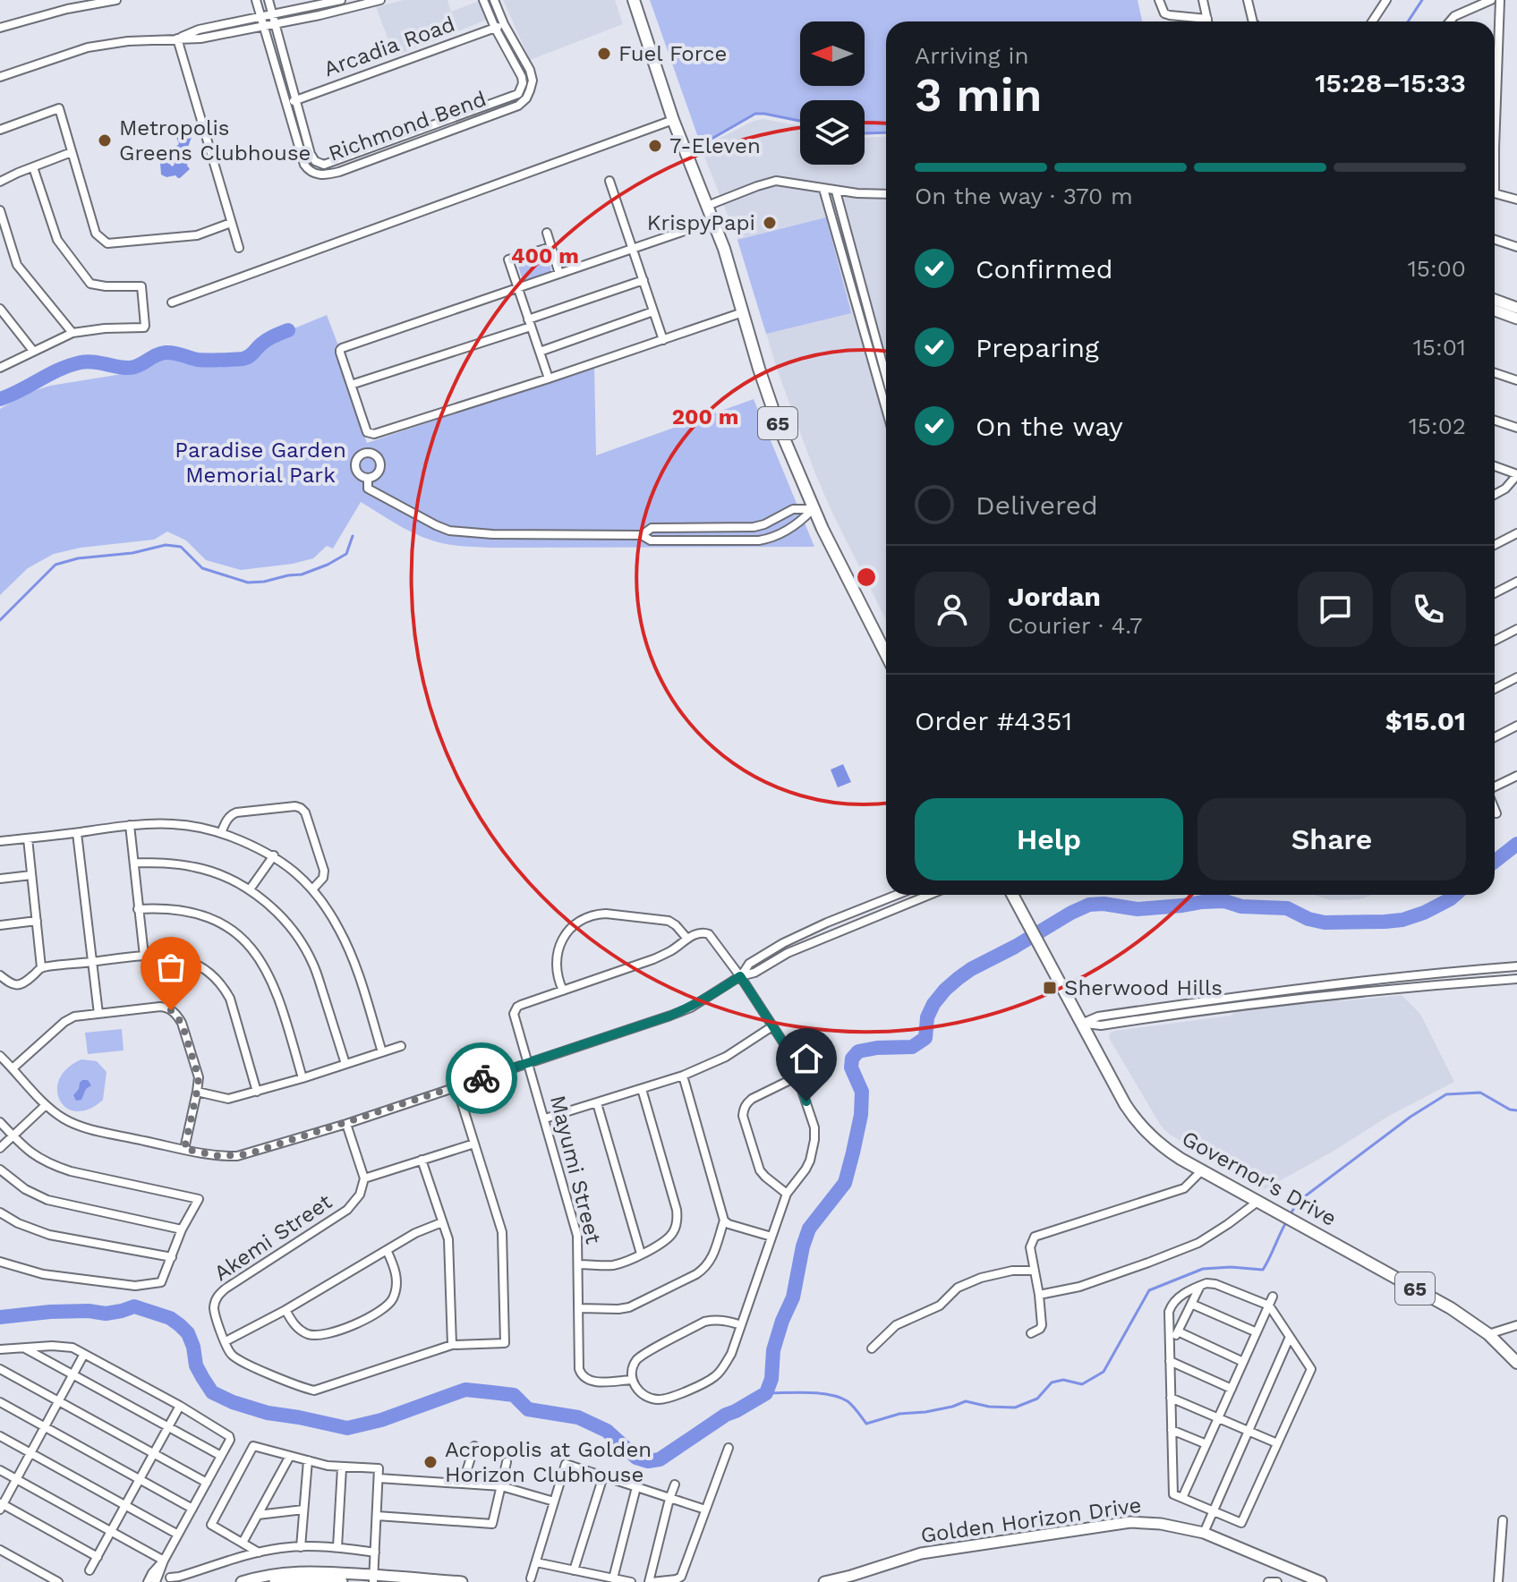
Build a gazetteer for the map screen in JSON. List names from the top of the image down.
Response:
{
  "streets": {
    "main road": ["65", "Governor's Drive"],
    "street": [
      "Arcadia Road",
      "Richmond Bend",
      "Mayumi Street",
      "Akemi Street",
      "Golden Horizon Drive"
    ]
  },
  "crossings": [
    ["Arcadia Road", "Richmond Bend"]
  ],
  "parks": ["Paradise Garden Memorial Park"],
  "places": {
    "other": [
      "Fuel Force",
      "Metropolis Greens Clubhouse",
      "7-Eleven",
      "KrispyPapi",
      "Acropolis at Golden Horizon Clubhouse"
    ],
    "transit": ["Sherwood Hills"]
  },
  "north": "left",
  "page": {
    "heading": ["3 min", "Arriving in", "15:28–15:33"],
    "panel": [
      "Jordan",
      "Courier · 4.7",
      "Order #4351",
      "$15.01"
    ],
    "bar": "On the way · 370 m",
    "list": [
      ["Confirmed", "15:00"],
      ["Preparing", "15:01"],
      ["On the way", "15:02"],
      "Delivered"
    ],
    "buttons": ["Help", "Share"]
  },
  "rings": ["400 m", "200 m"]
}
